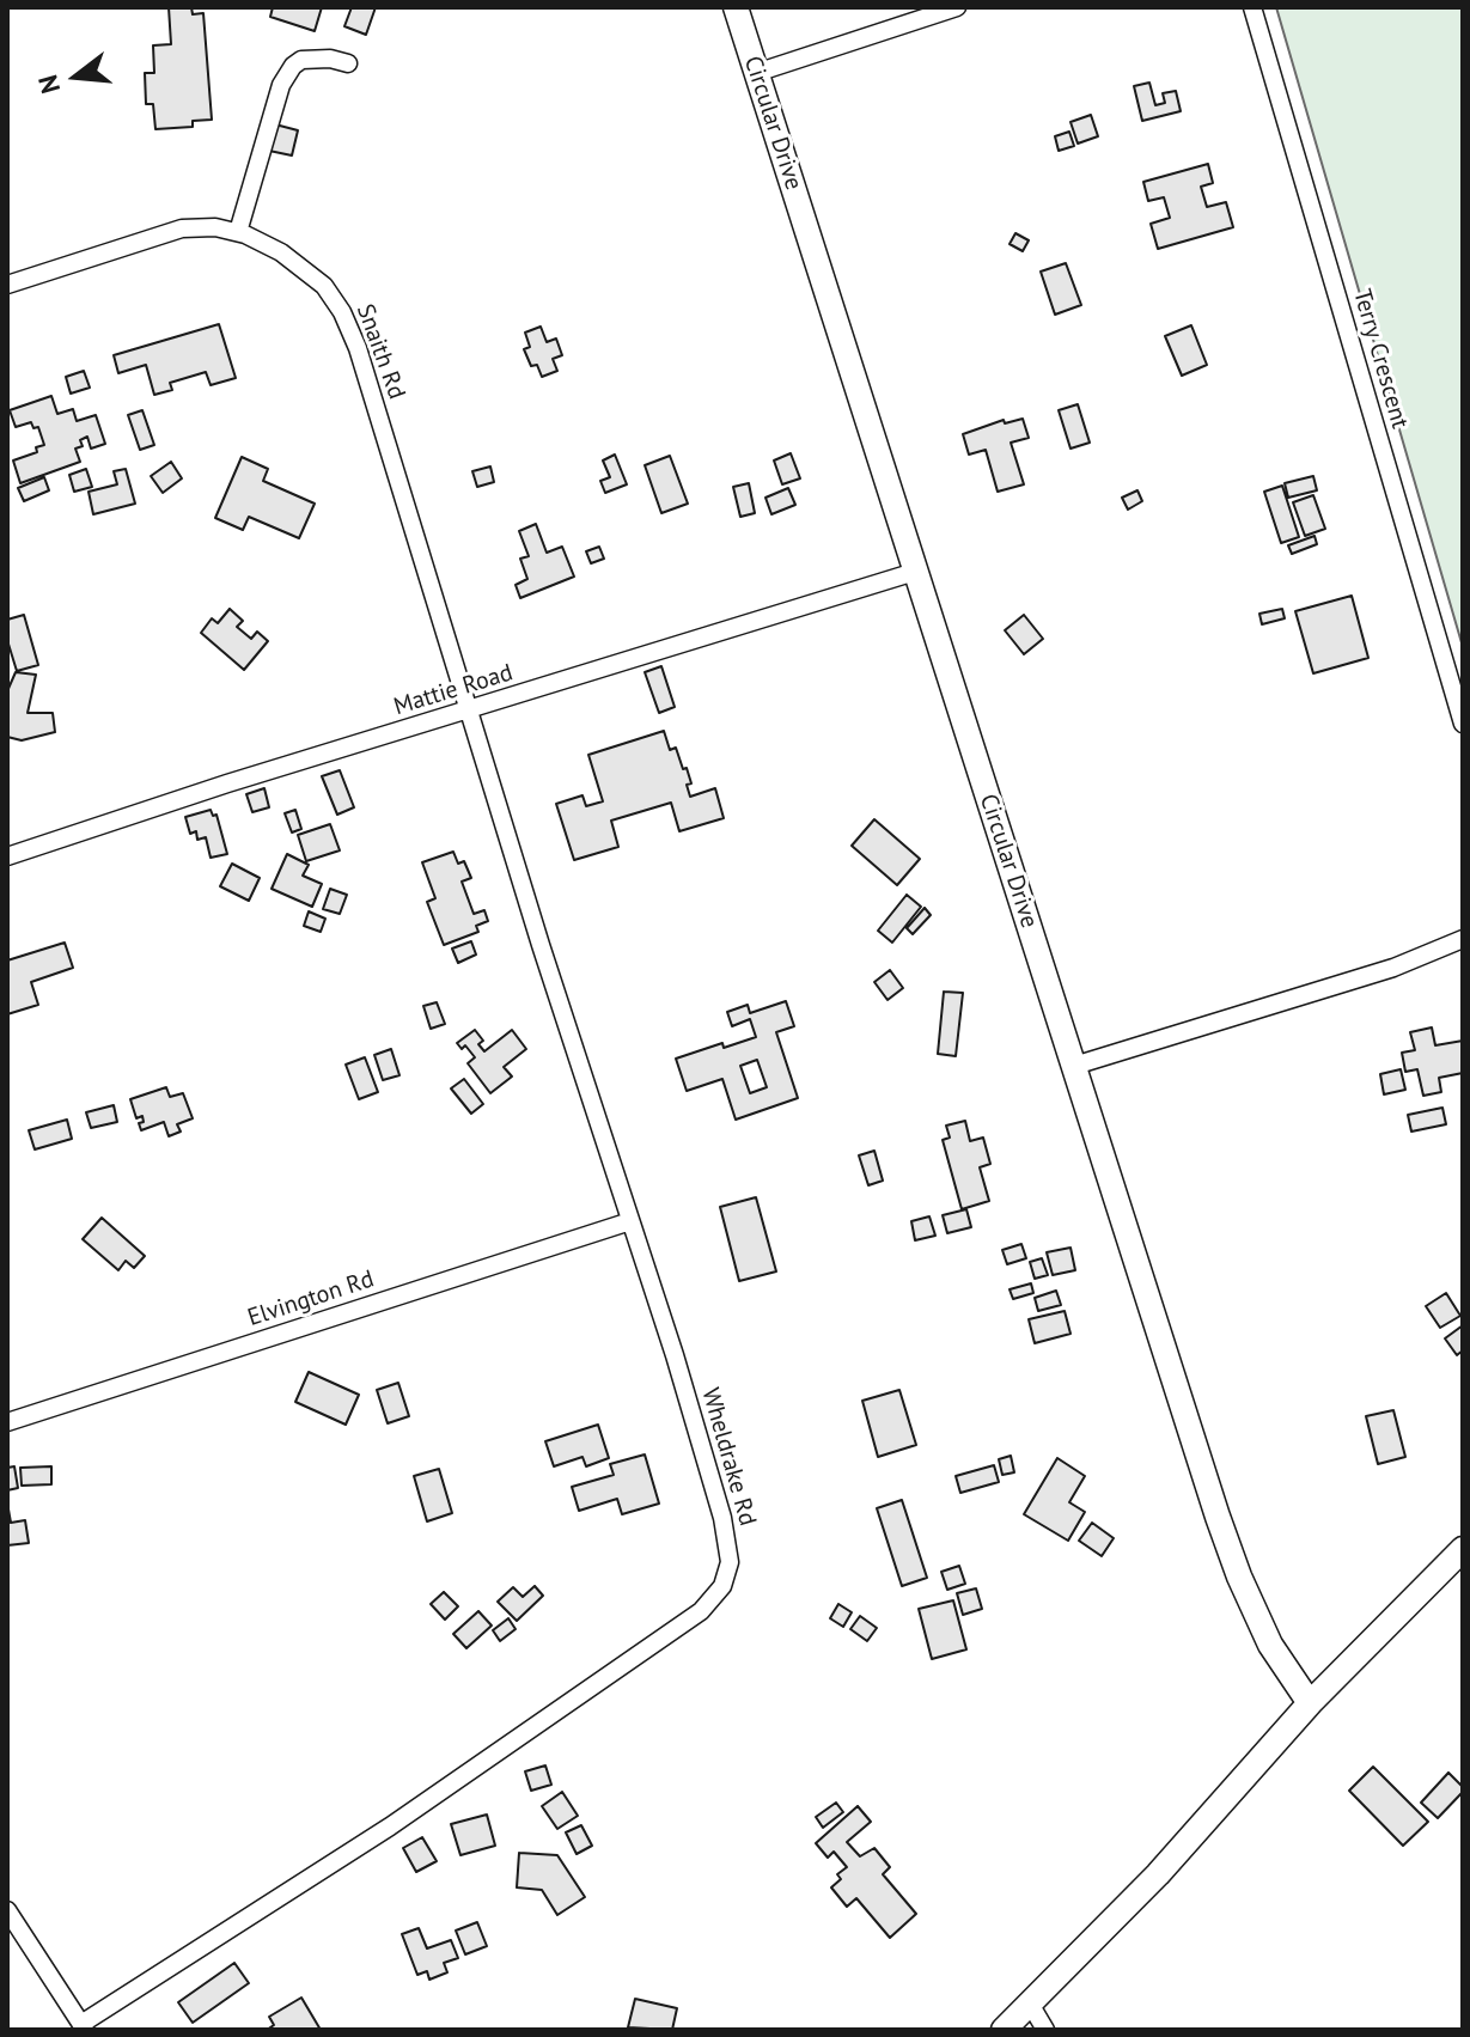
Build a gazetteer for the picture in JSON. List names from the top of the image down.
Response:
{
  "streets": {
    "street": [
      "Circular Drive",
      "Snaith Rd",
      "Terry Crescent",
      "Mattie Road",
      "Elvington Rd",
      "Wheldrake Rd"
    ]
  },
  "crossings": [
    ["Circular Drive", "Mattie Road"],
    ["Snaith Rd", "Mattie Road"],
    ["Snaith Rd", "Wheldrake Rd"],
    ["Mattie Road", "Wheldrake Rd"],
    ["Elvington Rd", "Wheldrake Rd"]
  ],
  "north": "left"
}
